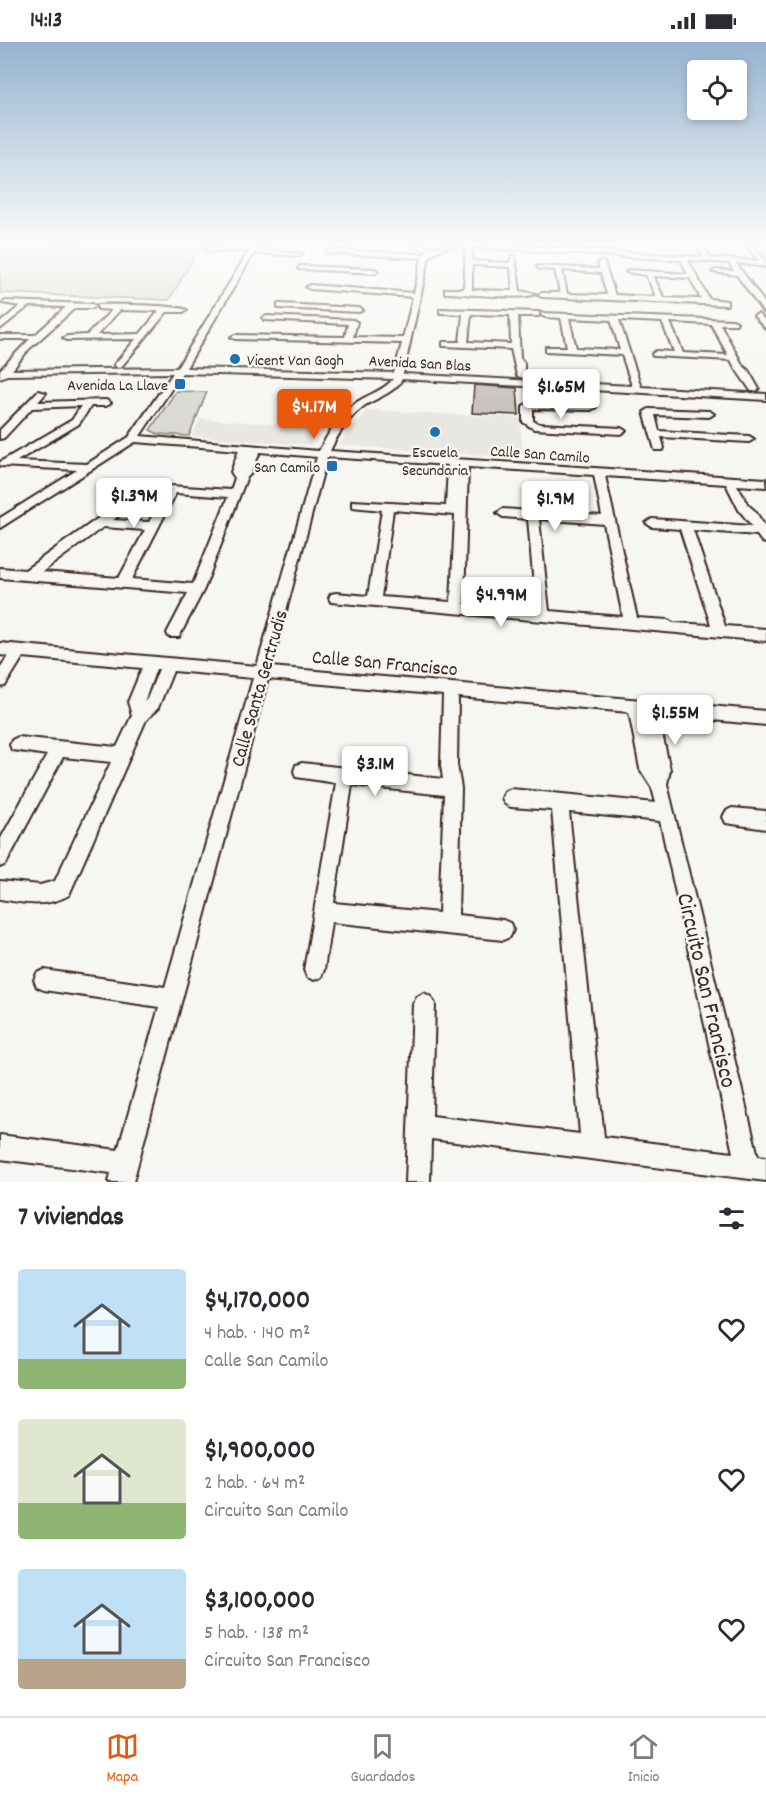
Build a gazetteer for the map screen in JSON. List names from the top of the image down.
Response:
{
  "streets": {
    "street": [
      "Avenida San Blas",
      "Calle San Camilo",
      "Calle San Francisco",
      "Calle Santa Gertrudis",
      "Circuito San Francisco"
    ]
  },
  "crossings": [
    ["Avenida San Blas", "Calle Santa Gertrudis"],
    ["Calle San Camilo", "Calle Santa Gertrudis"],
    ["Calle San Francisco", "Calle Santa Gertrudis"],
    ["Calle San Francisco", "Circuito San Francisco"]
  ],
  "places": {
    "other": ["Vicent Van Gogh", "Escuela Secundaria"],
    "transit": ["Avenida La Llave", "San Camilo"]
  },
  "page": {
    "status": "14:13",
    "price": [
      "$1.65M",
      "$4.17M",
      "$1.39M",
      "$1.9M",
      "$4.99M",
      "$1.55M",
      "$3.1M"
    ],
    "heading": "7 viviendas",
    "list": [
      {
        "name": "$4,170,000",
        "note": "4 hab. · 140 m² · Calle San Camilo"
      },
      {
        "name": "$1,900,000",
        "note": "2 hab. · 64 m² · Circuito San Camilo"
      },
      {
        "name": "$3,100,000",
        "note": "5 hab. · 138 m² · Circuito San Francisco"
      }
    ],
    "tabs": ["Mapa", "Guardados", "Inicio"]
  }
}
